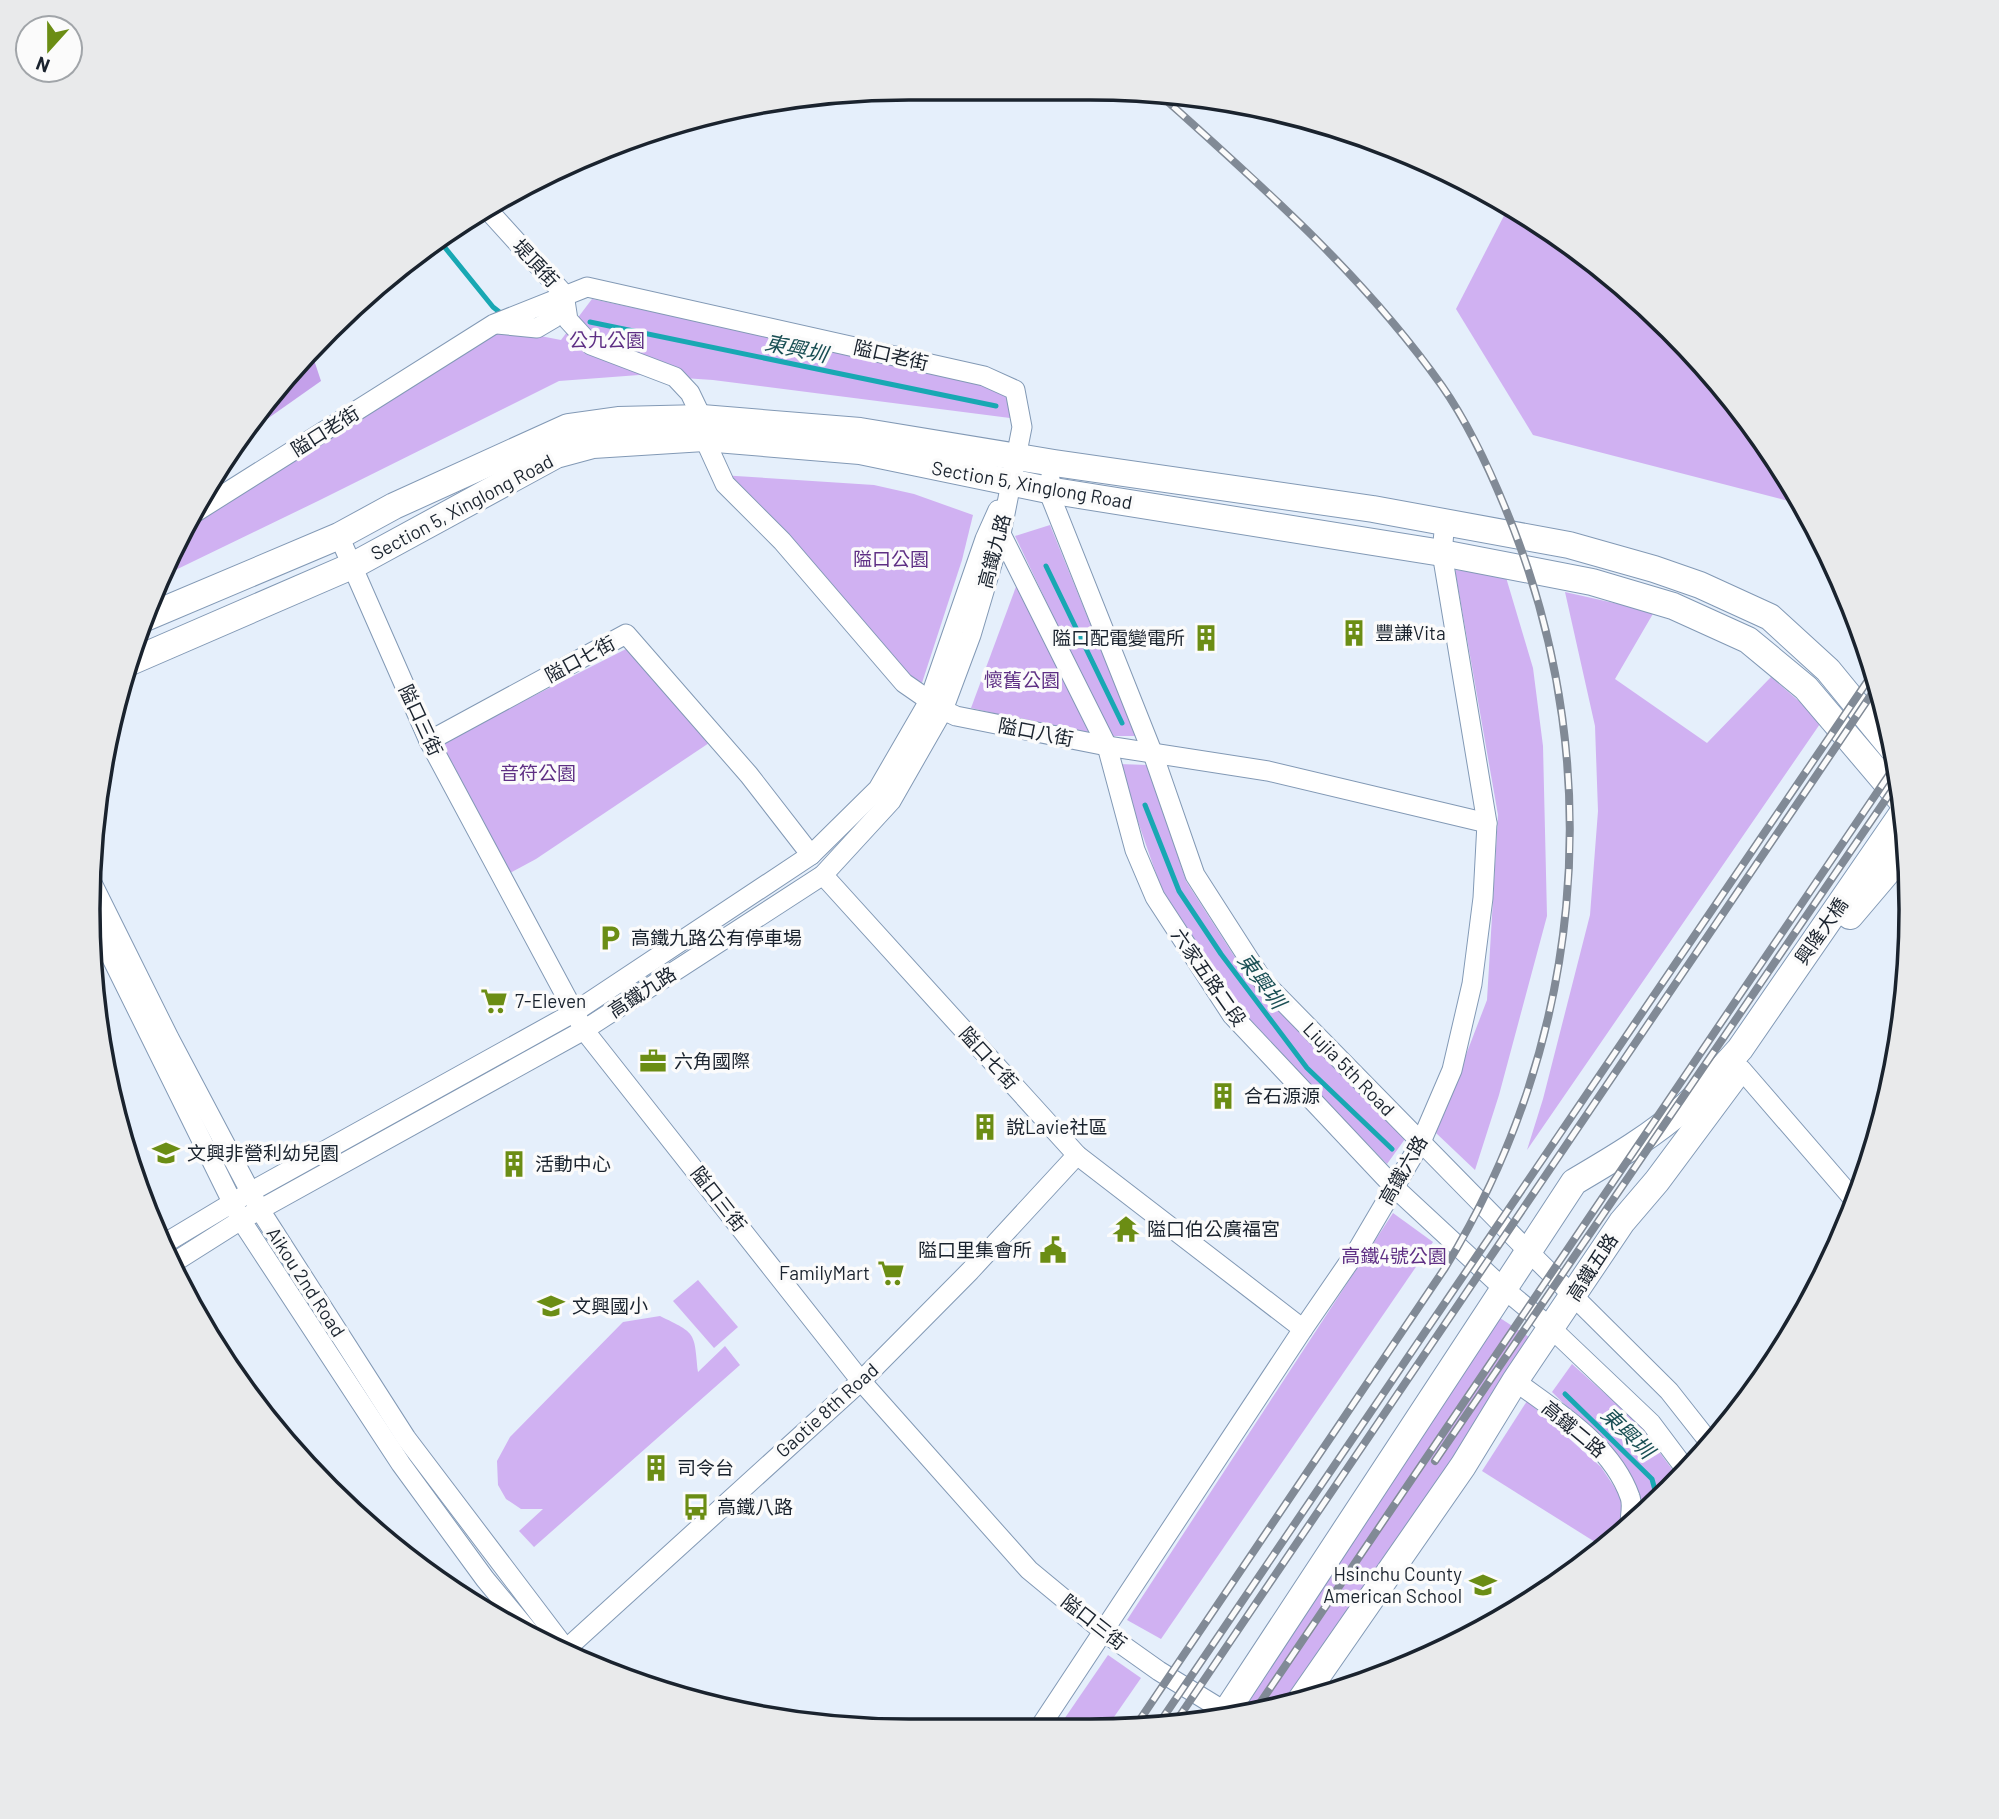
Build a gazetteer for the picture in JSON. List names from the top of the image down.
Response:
{
  "streets": {
    "street": [
      "堤頂街",
      "隘口老街",
      "Section 5, Xinglong Road",
      "高鐵九路",
      "隘口七街",
      "隘口三街",
      "隘口八街",
      "興隆大橋",
      "六家五路二段",
      "Liujia 5th Road",
      "高鐵六路",
      "高鐵五路",
      "Aikou 2nd Road",
      "Gaotie 8th Road",
      "高鐵二路"
    ]
  },
  "crossings": [
    ["堤頂街", "隘口老街"],
    ["堤頂街", "Section 5, Xinglong Road"],
    ["堤頂街", "隘口八街"],
    ["隘口老街", "Section 5, Xinglong Road"],
    ["隘口老街", "高鐵九路"],
    ["Section 5, Xinglong Road", "高鐵九路"],
    ["Section 5, Xinglong Road", "隘口三街"],
    ["Section 5, Xinglong Road", "隘口八街"],
    ["Section 5, Xinglong Road", "Liujia 5th Road"],
    ["Section 5, Xinglong Road", "高鐵六路"],
    ["高鐵九路", "隘口七街"],
    ["高鐵九路", "隘口三街"],
    ["高鐵九路", "隘口八街"],
    ["高鐵九路", "六家五路二段"],
    ["高鐵九路", "Aikou 2nd Road"],
    ["隘口七街", "隘口三街"],
    ["隘口七街", "高鐵六路"],
    ["隘口七街", "Gaotie 8th Road"],
    ["隘口三街", "高鐵六路"],
    ["隘口三街", "Gaotie 8th Road"],
    ["隘口八街", "六家五路二段"],
    ["隘口八街", "Liujia 5th Road"],
    ["隘口八街", "高鐵六路"],
    ["興隆大橋", "高鐵五路"],
    ["六家五路二段", "高鐵六路"],
    ["六家五路二段", "高鐵五路"],
    ["Liujia 5th Road", "高鐵六路"],
    ["Liujia 5th Road", "高鐵五路"],
    ["高鐵五路", "高鐵二路"]
  ],
  "water": ["東興圳"],
  "parks": [
    "公九公園",
    "隘口公園",
    "懷舊公園",
    "音符公園",
    "高鐵4號公園"
  ],
  "places": {
    "building": [
      "豐謙Vita",
      "隘口配電變電所",
      "合石源源",
      "說Lavie社區",
      "活動中心",
      "司令台"
    ],
    "parking": ["高鐵九路公有停車場"],
    "supermarket": ["7-Eleven", "FamilyMart"],
    "office": ["六角國際"],
    "school or university": ["文興非營利幼兒園", "文興國小", "Hsinchu County American School"],
    "temple": ["隘口伯公廣福宮"],
    "public building": ["隘口里集會所"],
    "bus stop": ["高鐵八路"]
  },
  "north": "bottom"
}
